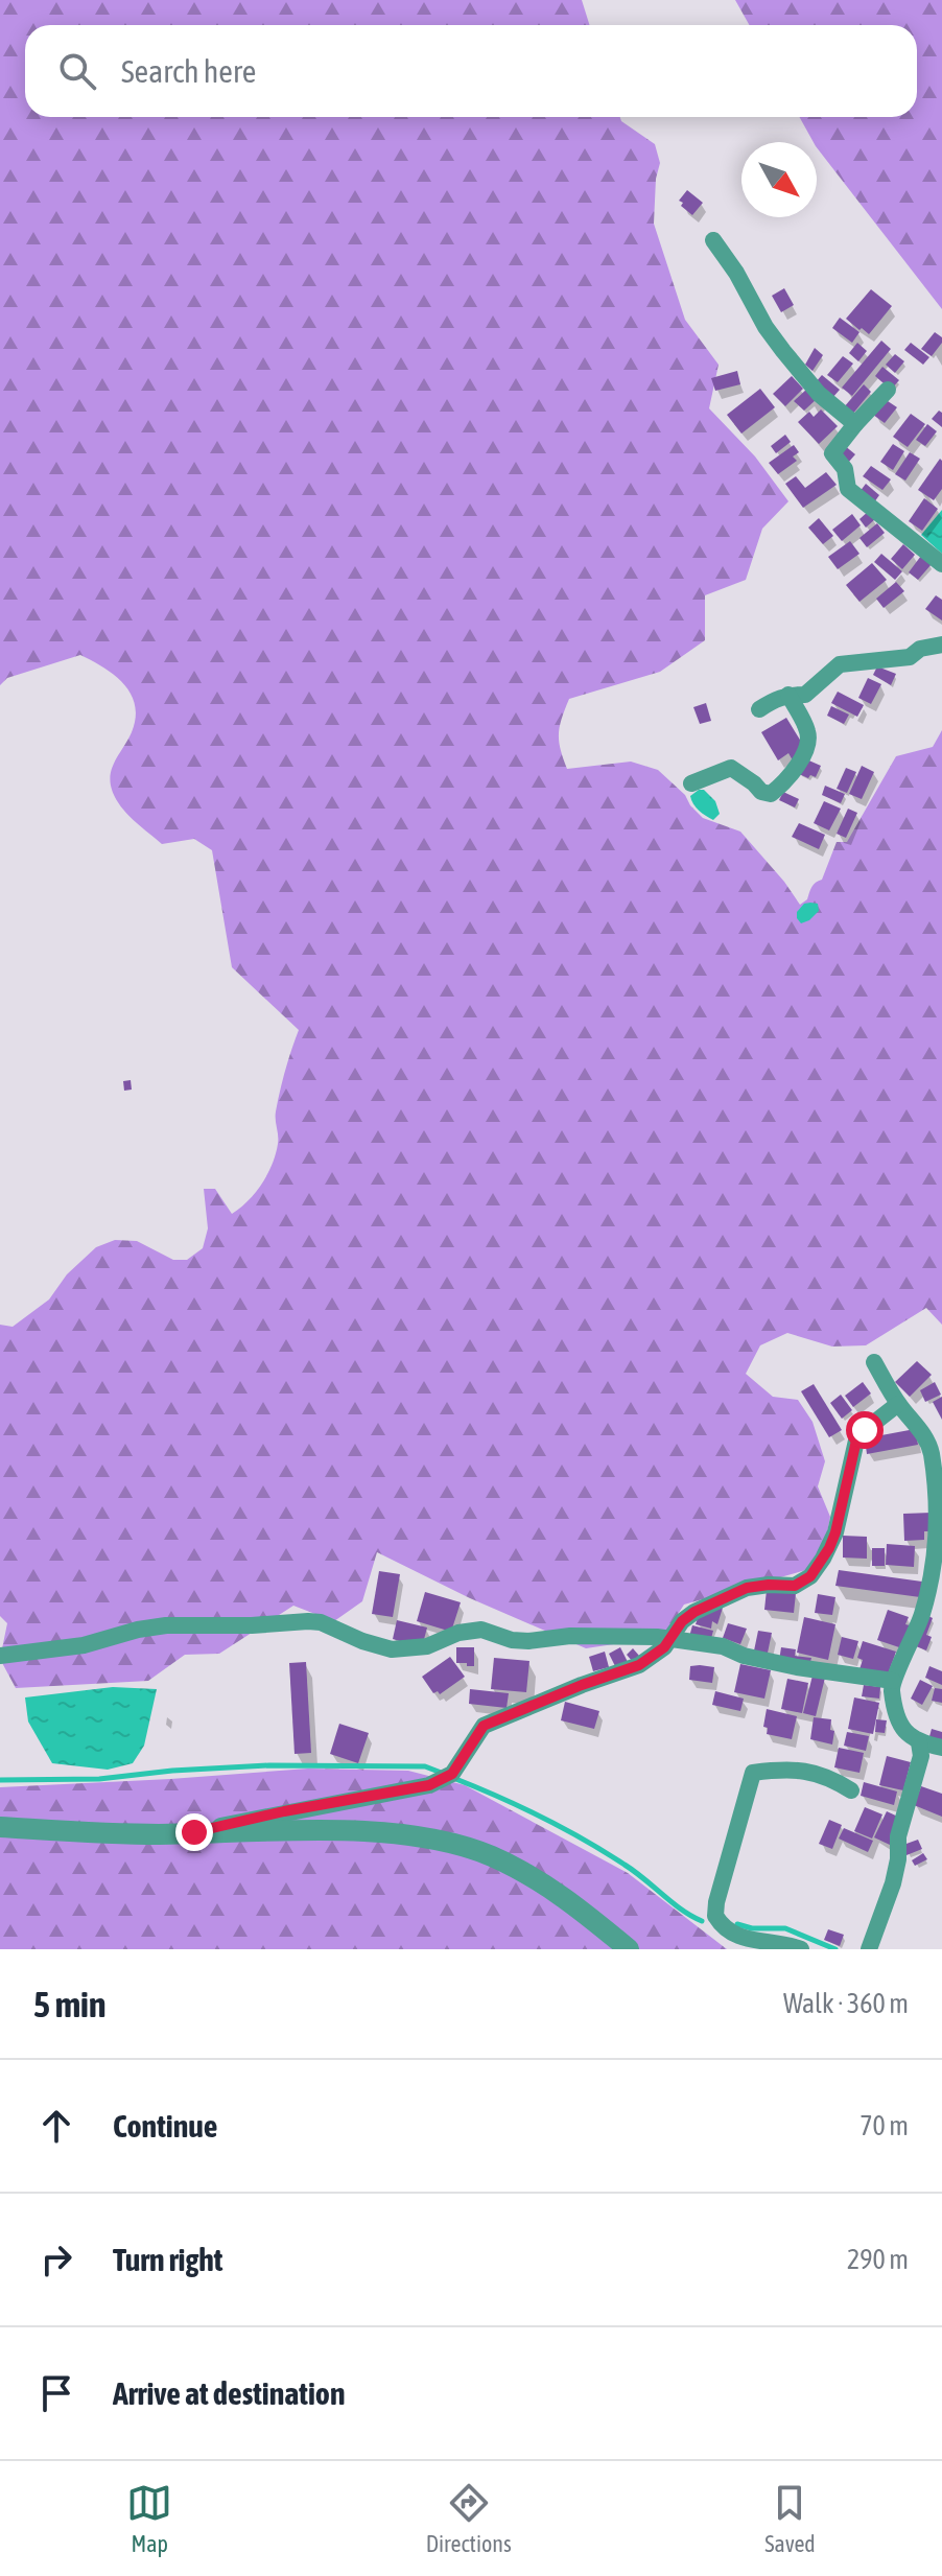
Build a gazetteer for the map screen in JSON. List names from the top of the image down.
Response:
{
  "north": "bottom right",
  "page": {
    "search": "Search here",
    "heading": ["5 min", "Walk · 360 m"],
    "list": [
      ["Continue", "70 m"],
      ["Turn right", "290 m"],
      "Arrive at destination"
    ],
    "nav": ["Map", "Directions", "Saved"]
  }
}
